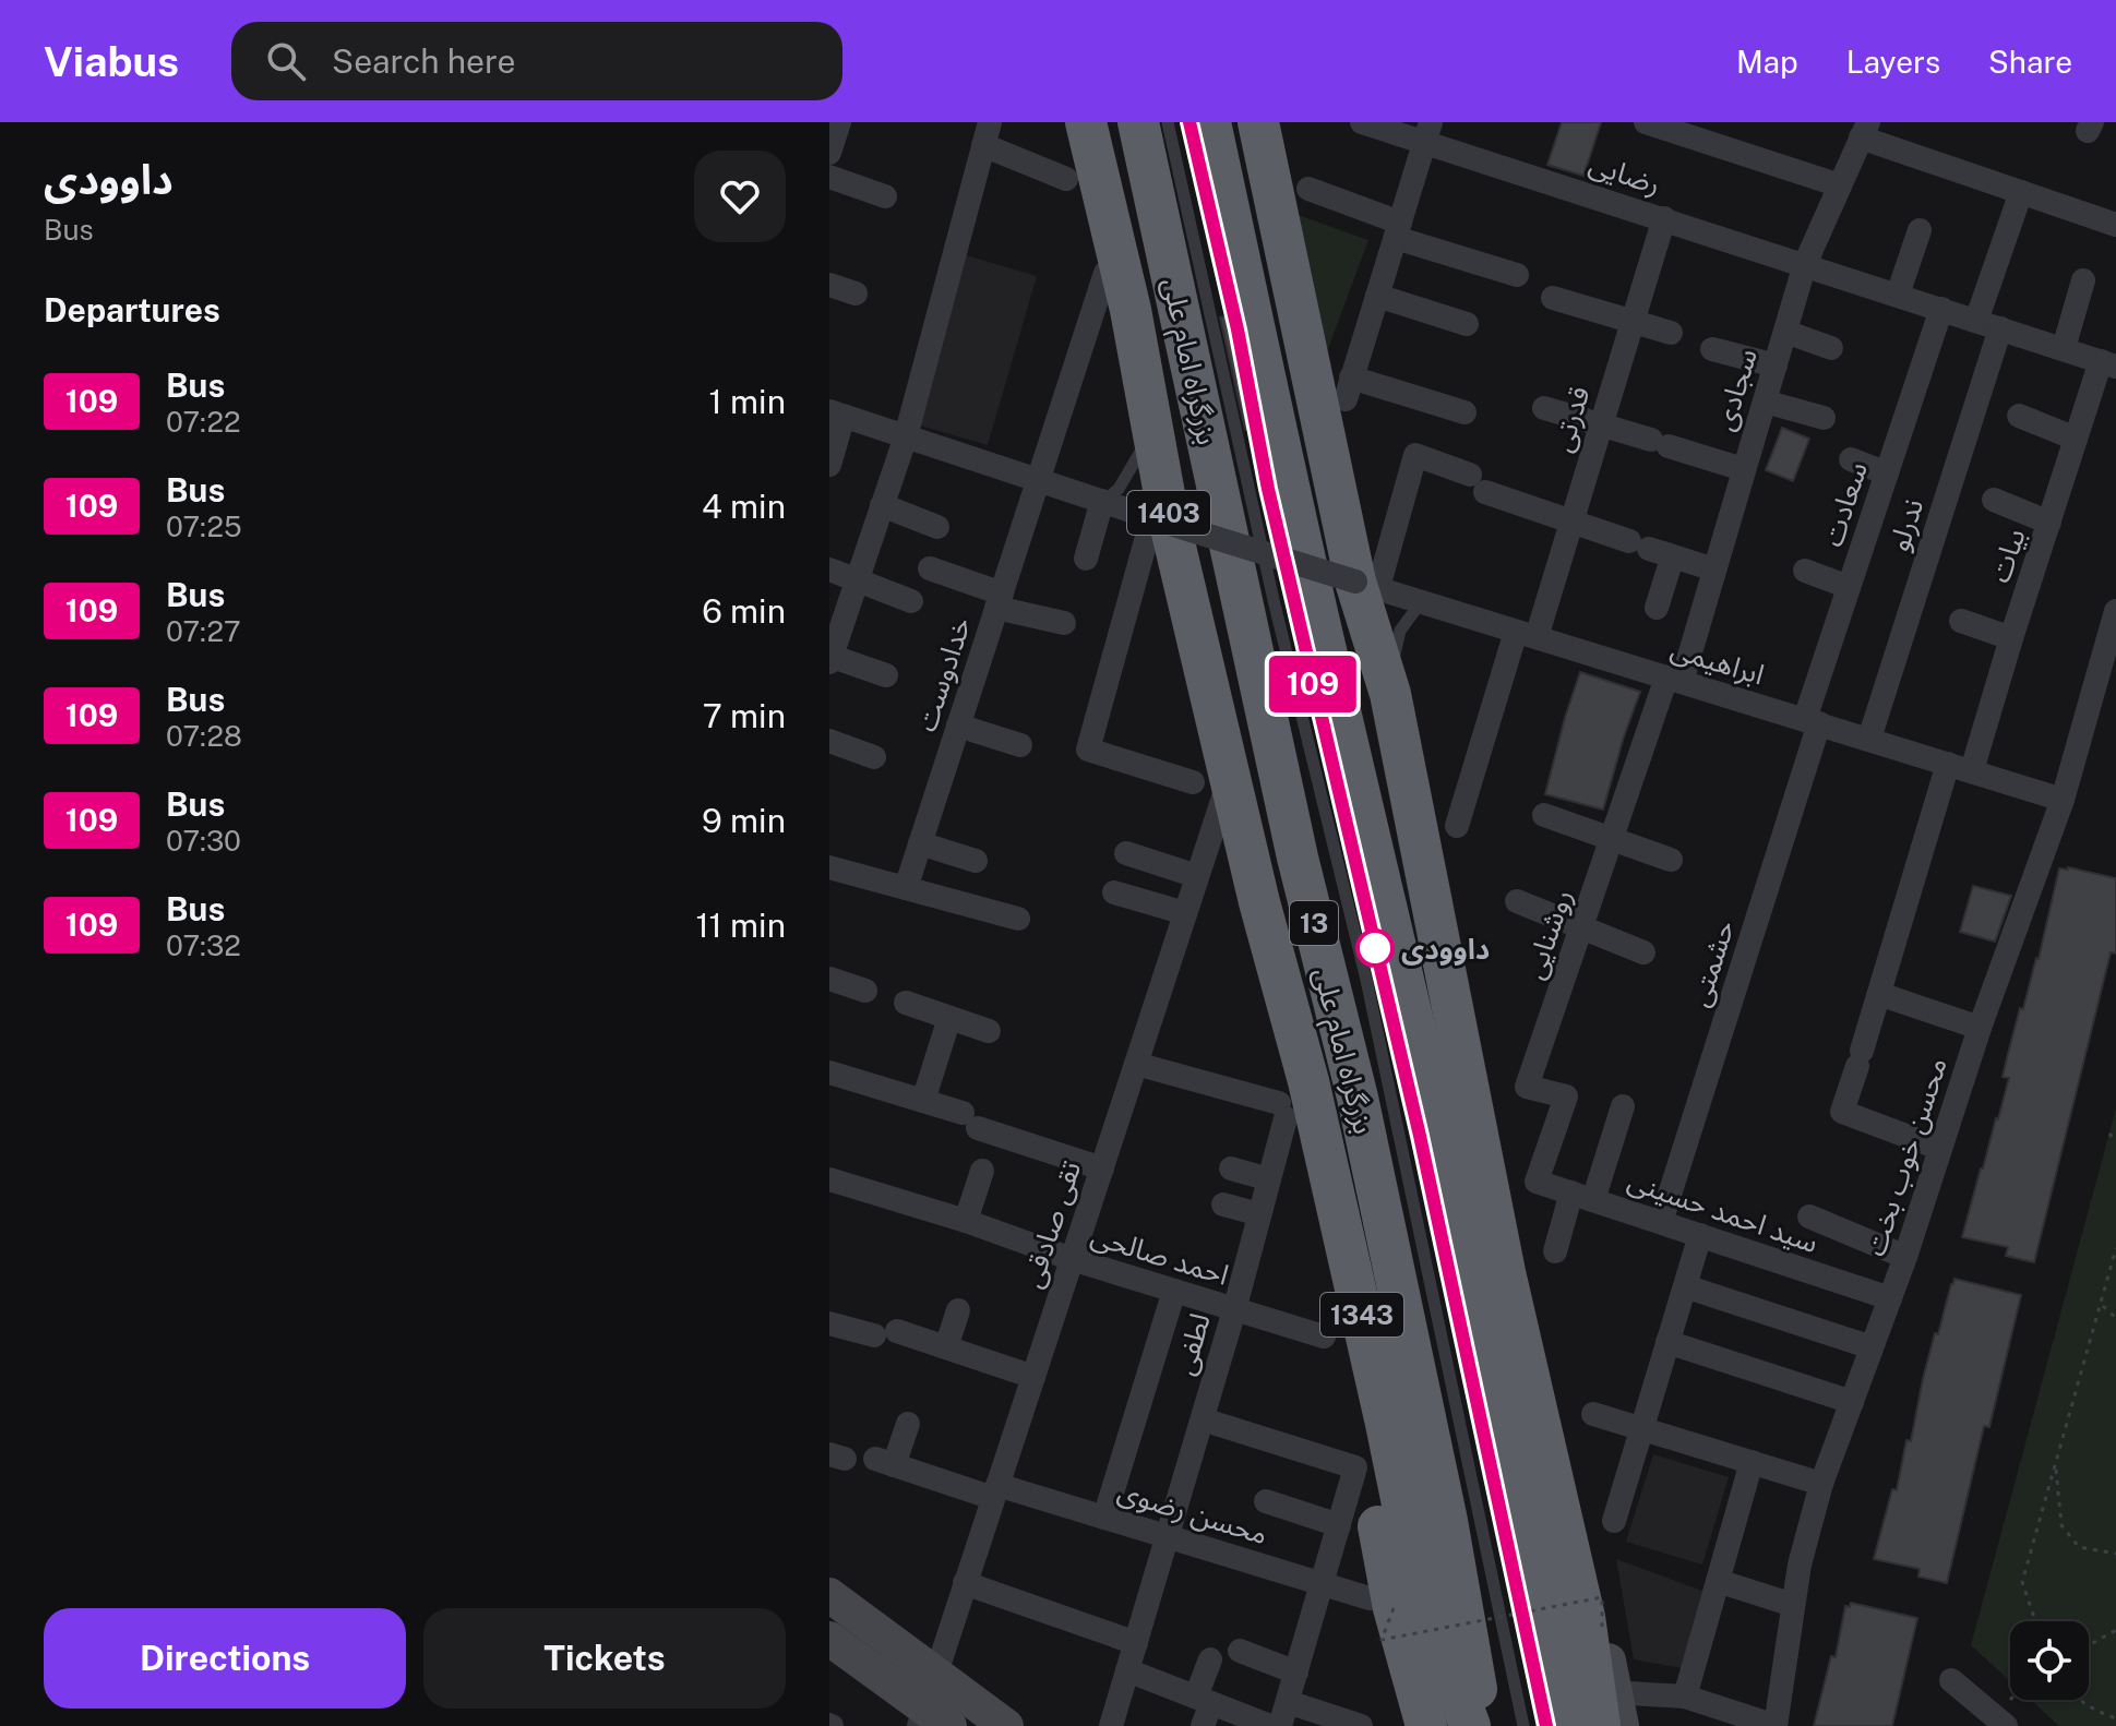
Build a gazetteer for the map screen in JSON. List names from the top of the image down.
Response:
{
  "streets": {
    "highway": [
      "بزرگراه امام علی",
      "1403",
      "13",
      "1343"
    ],
    "street": [
      "رضایی",
      "سجادی",
      "قدرتی",
      "سعادت",
      "ندرلو",
      "بیات",
      "ابراهیمی",
      "خدادوست",
      "روشنایی",
      "حشمتی",
      "محسن خوب بخت",
      "سید احمد حسینی",
      "تقی صادقی",
      "احمد صالحی",
      "لطفی",
      "محسن رضوی"
    ]
  },
  "crossings": [
    ["رضایی", "سجادی"],
    ["رضایی", "قدرتی"],
    ["رضایی", "سعادت"],
    ["رضایی", "ندرلو"],
    ["رضایی", "بیات"],
    ["سجادی", "ابراهیمی"],
    ["سجادی", "روشنایی"],
    ["قدرتی", "ابراهیمی"],
    ["سعادت", "ابراهیمی"],
    ["سعادت", "حشمتی"],
    ["1403", "ابراهیمی"],
    ["1403", "1343"],
    ["ندرلو", "ابراهیمی"],
    ["بیات", "ابراهیمی"],
    ["ابراهیمی", "روشنایی"],
    ["ابراهیمی", "حشمتی"],
    ["ابراهیمی", "محسن خوب بخت"],
    ["روشنایی", "سید احمد حسینی"],
    ["حشمتی", "سید احمد حسینی"],
    ["محسن خوب بخت", "سید احمد حسینی"],
    ["تقی صادقی", "احمد صالحی"],
    ["تقی صادقی", "لطفی"],
    ["تقی صادقی", "محسن رضوی"],
    ["احمد صالحی", "لطفی"],
    ["1343", "محسن رضوی"],
    ["لطفی", "محسن رضوی"]
  ],
  "places": ["داوودی"],
  "lines": ["bus line 109"],
  "page": {
    "header": "Viabus",
    "search": "Search here",
    "nav": ["Map", "Layers", "Share"],
    "heading": [
      ["داوودی", "Bus"],
      "Departures"
    ],
    "on_map": "109",
    "list": [
      {
        "mark": "109",
        "name": "Bus",
        "note": "07:22",
        "value": "1 min"
      },
      {
        "mark": "109",
        "name": "Bus",
        "note": "07:25",
        "value": "4 min"
      },
      {
        "mark": "109",
        "name": "Bus",
        "note": "07:27",
        "value": "6 min"
      },
      {
        "mark": "109",
        "name": "Bus",
        "note": "07:28",
        "value": "7 min"
      },
      {
        "mark": "109",
        "name": "Bus",
        "note": "07:30",
        "value": "9 min"
      },
      {
        "mark": "109",
        "name": "Bus",
        "note": "07:32",
        "value": "11 min"
      }
    ],
    "buttons": ["Directions", "Tickets"]
  }
}
